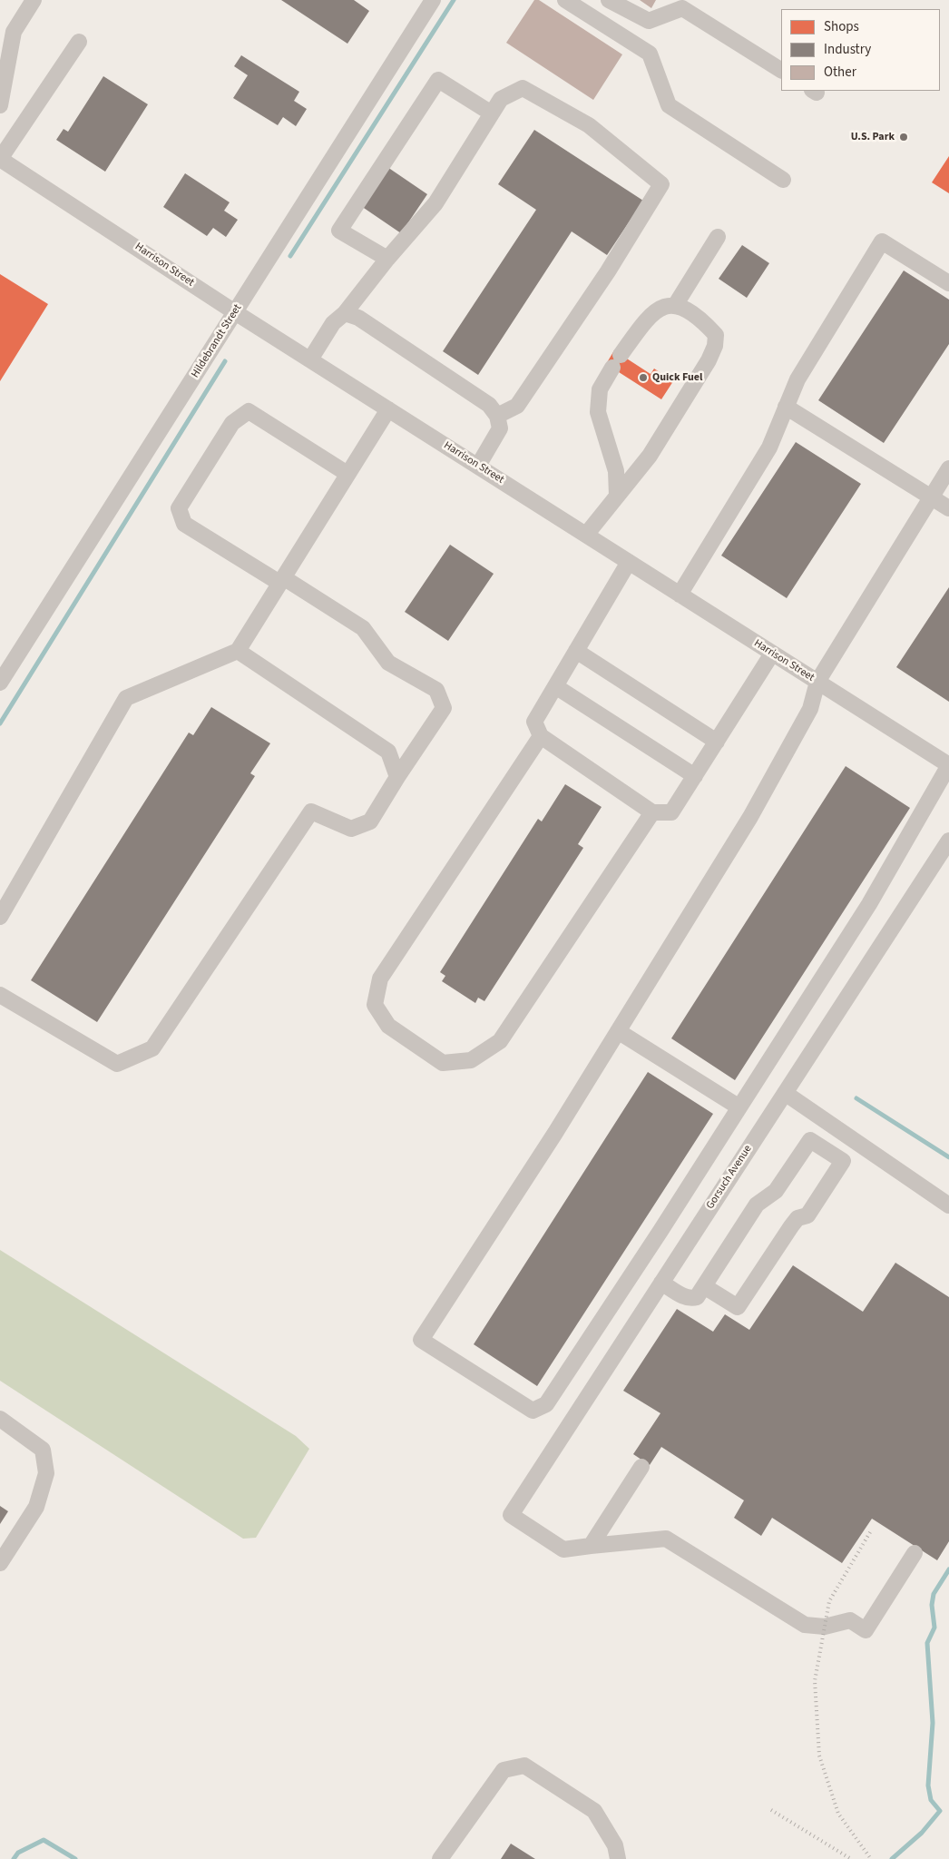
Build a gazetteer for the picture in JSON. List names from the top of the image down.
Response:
{
  "streets": {
    "street": ["Harrison Street", "Hildebrandt Street", "Gorsuch Avenue"]
  },
  "crossings": [
    ["Harrison Street", "Hildebrandt Street"]
  ],
  "places": ["U.S. Park", "Quick Fuel"],
  "legend": ["Shops", "Industry", "Other"]
}
